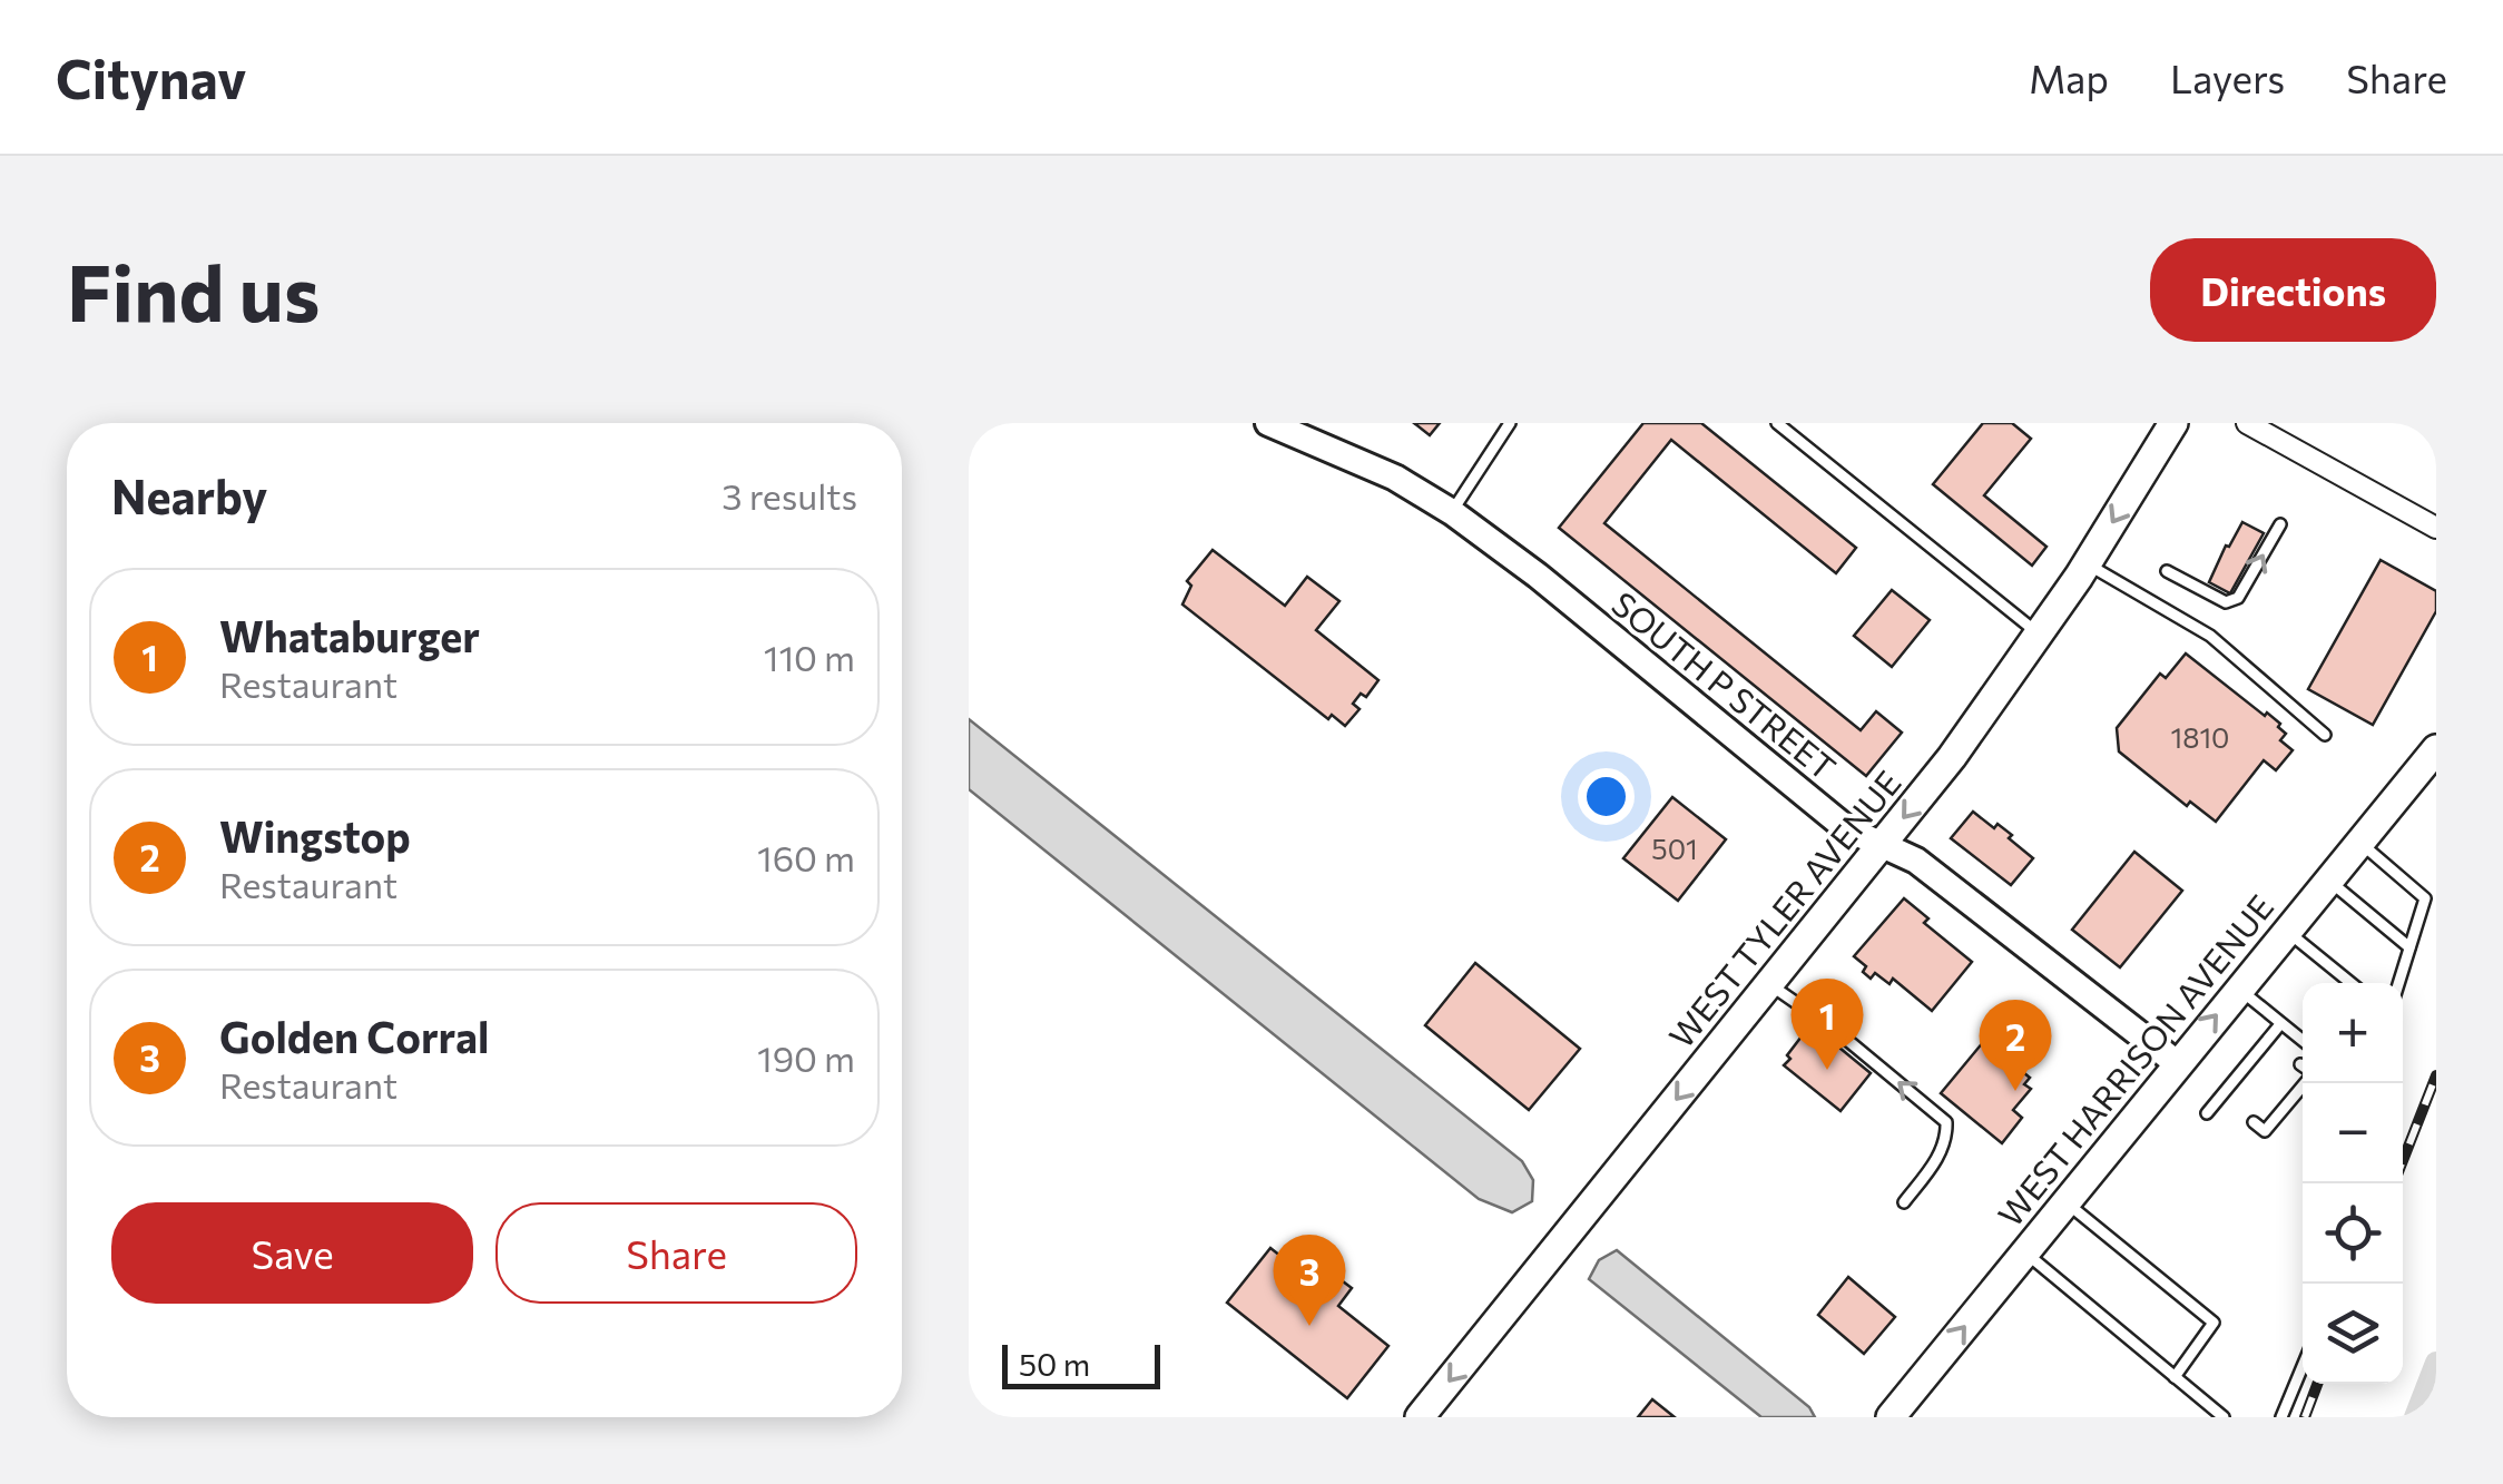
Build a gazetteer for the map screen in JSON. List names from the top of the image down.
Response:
{
  "streets": {
    "main road": ["WEST TYLER AVENUE", "WEST HARRISON AVENUE"],
    "street": ["SOUTH P STREET"]
  },
  "crossings": [
    ["SOUTH P STREET", "WEST TYLER AVENUE"],
    ["SOUTH P STREET", "WEST HARRISON AVENUE"]
  ],
  "one_way": ["WEST TYLER AVENUE", "WEST HARRISON AVENUE"],
  "house_numbers": ["1810", "501"],
  "scale_bar": "50 m",
  "page": {
    "header": "Citynav",
    "nav": ["Map", "Layers", "Share"],
    "buttons": [
      "Directions",
      ["Save", "Share"]
    ],
    "title": "Find us",
    "heading": ["Nearby", "3 results"],
    "list": [
      {
        "mark": "1",
        "name": "Whataburger",
        "note": "Restaurant",
        "value": "110 m"
      },
      {
        "mark": "2",
        "name": "Wingstop",
        "note": "Restaurant",
        "value": "160 m"
      },
      {
        "mark": "3",
        "name": "Golden Corral",
        "note": "Restaurant",
        "value": "190 m"
      }
    ],
    "pins": ["1", "2", "3"],
    "map_buttons": ["+", "−"],
    "scale": "50 m"
  }
}
